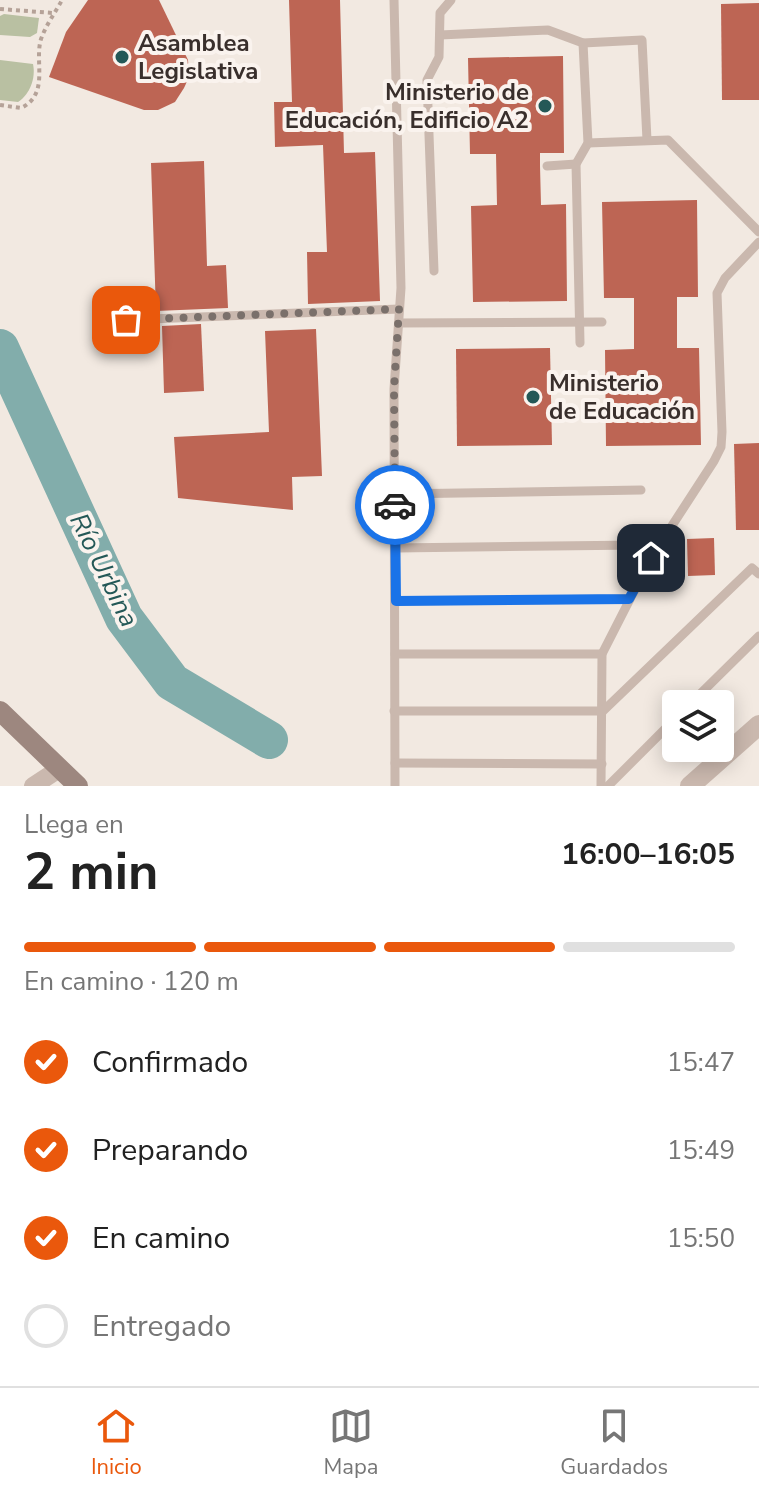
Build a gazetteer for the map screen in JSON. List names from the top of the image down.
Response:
{
  "water": ["Río Urbina"],
  "places": ["Asamblea Legislativa", "Ministerio de Educación, Edificio A2", "Ministerio de Educación"],
  "page": {
    "heading": ["2 min", "Llega en", "16:00–16:05"],
    "bar": "En camino · 120 m",
    "list": [
      ["Confirmado", "15:47"],
      ["Preparando", "15:49"],
      ["En camino", "15:50"],
      "Entregado"
    ],
    "tabs": ["Inicio", "Mapa", "Guardados"]
  }
}
